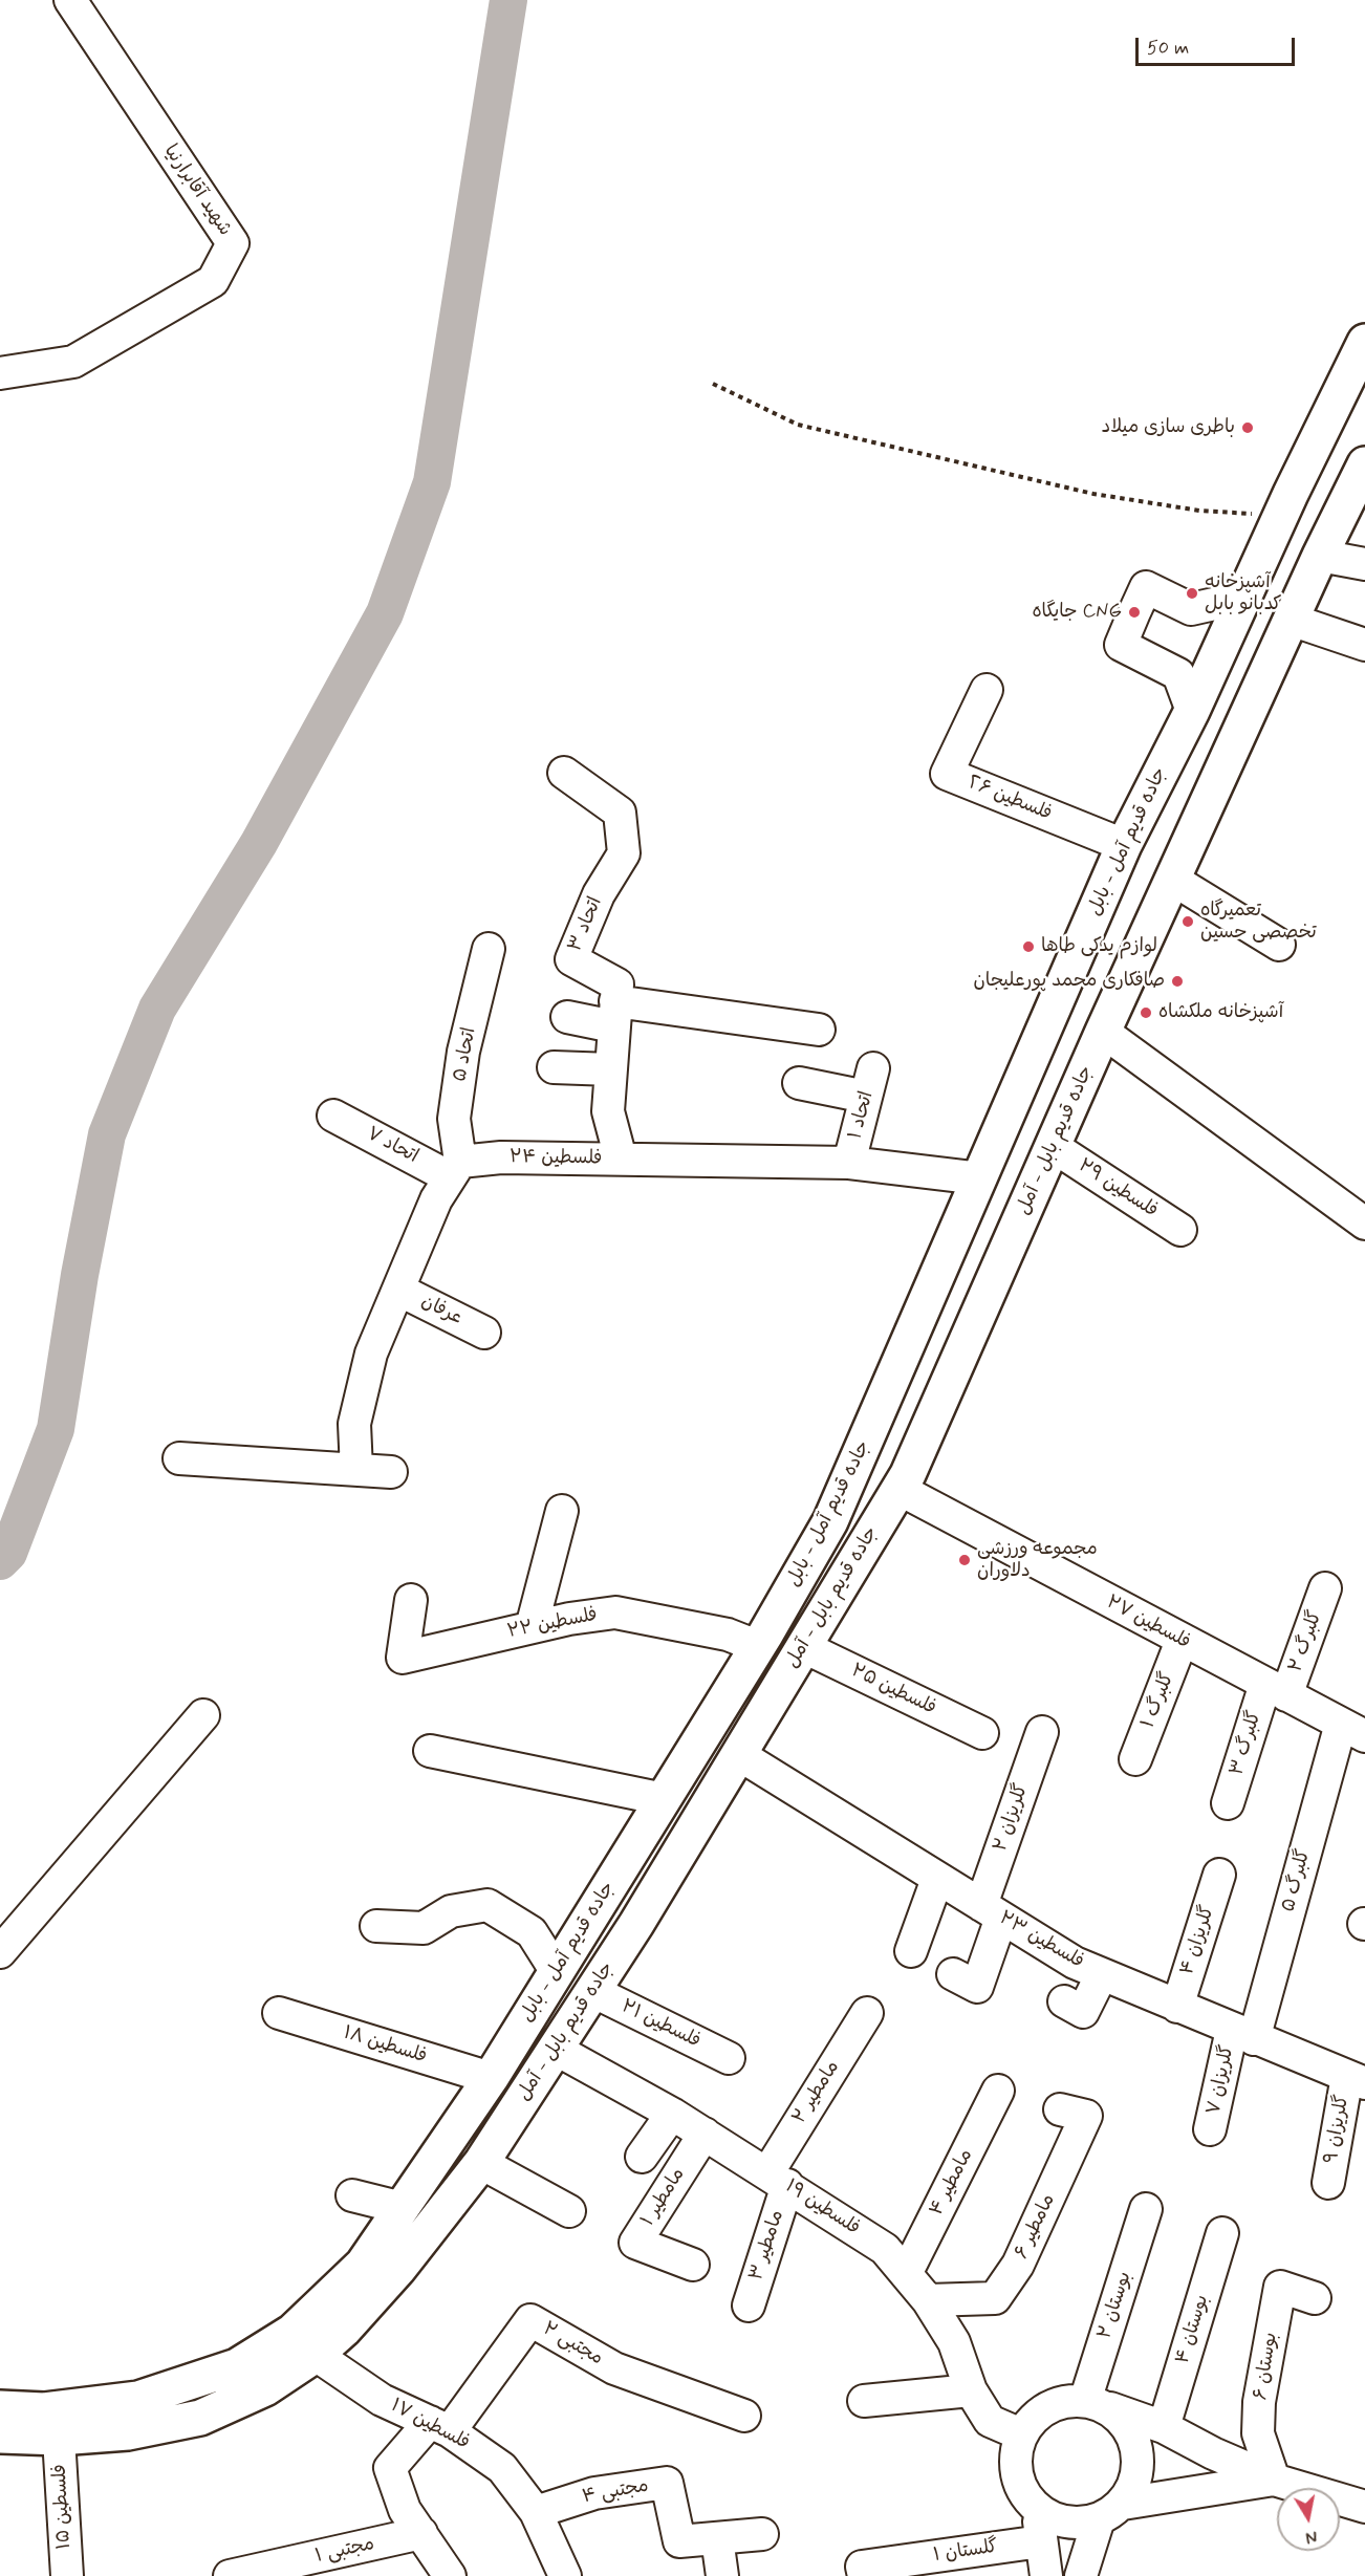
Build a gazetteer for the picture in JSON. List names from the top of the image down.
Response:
{
  "streets": {
    "main road": ["جاده قدیم آمل - بابل", "جاده قدیم بابل - آمل"],
    "street": [
      "شهید آقابرارنیا",
      "فلسطين ٢۶",
      "اتحاد ۳",
      "اتحاد ۵",
      "اتحاد ۱",
      "اتحاد ۷",
      "فلسطین ۲۴",
      "فلسطین ۲۹",
      "عرفان",
      "فلسطین ۲۷",
      "فلسطین ۲۲",
      "گلبرگ ۲",
      "فلسطین ۲۵",
      "گلبرگ ۱",
      "گلبرگ ۳",
      "گلریزان ۲",
      "گلبرگ ۵",
      "فلسطین ۲۳",
      "گلریزان ۴",
      "فلسطین ۲۱",
      "فلسطین ۱۸",
      "گلریزان ۷",
      "مامطیر ۲",
      "گلریزان ۹",
      "مامطیر ۴",
      "مامطیر ۱",
      "فلسطین ۱۹",
      "مامطیر ۶",
      "مامطیر ۳",
      "بوستان ۲",
      "بوستان ۴",
      "مجتبی ۲",
      "بوستان ۶",
      "فلسطین ۱۷",
      "مجتبی ۴",
      "فلسطین ۱۵",
      "مجتبی ۱",
      "گلستان ۱"
    ]
  },
  "crossings": [
    ["فلسطين ٢۶", "جاده قدیم آمل - بابل"],
    ["جاده قدیم آمل - بابل", "فلسطین ۲۴"],
    ["جاده قدیم آمل - بابل", "فلسطین ۲۲"],
    ["جاده قدیم آمل - بابل", "فلسطین ۱۸"],
    ["اتحاد ۳", "فلسطین ۲۴"],
    ["اتحاد ۵", "اتحاد ۷"],
    ["اتحاد ۵", "فلسطین ۲۴"],
    ["اتحاد ۱", "فلسطین ۲۴"],
    ["جاده قدیم بابل - آمل", "فلسطین ۲۹"],
    ["جاده قدیم بابل - آمل", "فلسطین ۲۷"],
    ["جاده قدیم بابل - آمل", "فلسطین ۲۵"],
    ["جاده قدیم بابل - آمل", "فلسطین ۲۳"],
    ["جاده قدیم بابل - آمل", "فلسطین ۲۱"],
    ["جاده قدیم بابل - آمل", "فلسطین ۱۹"],
    ["جاده قدیم بابل - آمل", "فلسطین ۱۷"],
    ["جاده قدیم بابل - آمل", "فلسطین ۱۵"],
    ["اتحاد ۷", "فلسطین ۲۴"],
    ["فلسطین ۲۷", "گلبرگ ۲"],
    ["فلسطین ۲۷", "گلبرگ ۱"],
    ["فلسطین ۲۷", "گلبرگ ۳"],
    ["فلسطین ۲۷", "گلبرگ ۵"],
    ["گلبرگ ۲", "گلبرگ ۳"],
    ["گلریزان ۲", "فلسطین ۲۳"],
    ["گلبرگ ۵", "فلسطین ۲۳"],
    ["گلبرگ ۵", "گلریزان ۷"],
    ["فلسطین ۲۳", "گلریزان ۴"],
    ["فلسطین ۲۳", "گلریزان ۷"],
    ["فلسطین ۲۳", "گلریزان ۹"],
    ["مامطیر ۲", "فلسطین ۱۹"],
    ["مامطیر ۲", "مامطیر ۳"],
    ["مامطیر ۴", "فلسطین ۱۹"],
    ["مامطیر ۱", "فلسطین ۱۹"],
    ["فلسطین ۱۹", "مامطیر ۶"],
    ["فلسطین ۱۹", "مامطیر ۳"],
    ["فلسطین ۱۹", "بوستان ۲"],
    ["مجتبی ۲", "فلسطین ۱۷"],
    ["فلسطین ۱۷", "مجتبی ۴"]
  ],
  "places": [
    "باطری سازی میلاد",
    "آشپزخانه کدبانو بابل",
    "جایگاه CNG",
    "تعمیرگاه تخصصی حسین",
    "لوازم یدکی طاها",
    "صافکاری محمد پورعلیجان",
    "آشپزخانه ملکشاه",
    "مجموعه ورزشی دلاوران"
  ],
  "scale_bar": "50 m",
  "north": "bottom"
}
